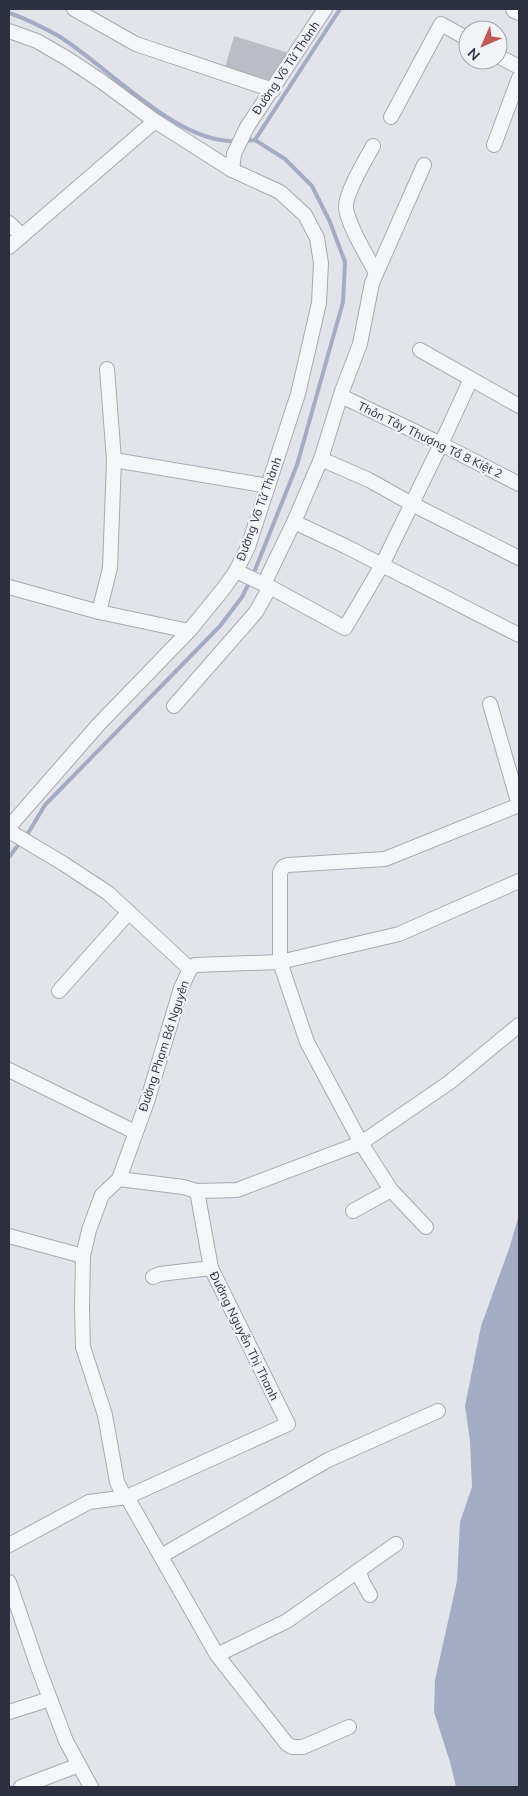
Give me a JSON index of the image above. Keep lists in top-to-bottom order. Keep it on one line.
{"streets":{"street":["Đường Võ Tử Thành","Thôn Tây Thượng Tổ 8 Kiệt 2","Đường Phạm Bá Nguyên","Đường Nguyễn Thị Thanh"]},"crossings":[["Đường Võ Tử Thành","Đường Phạm Bá Nguyên"]],"north":"bottom left"}
